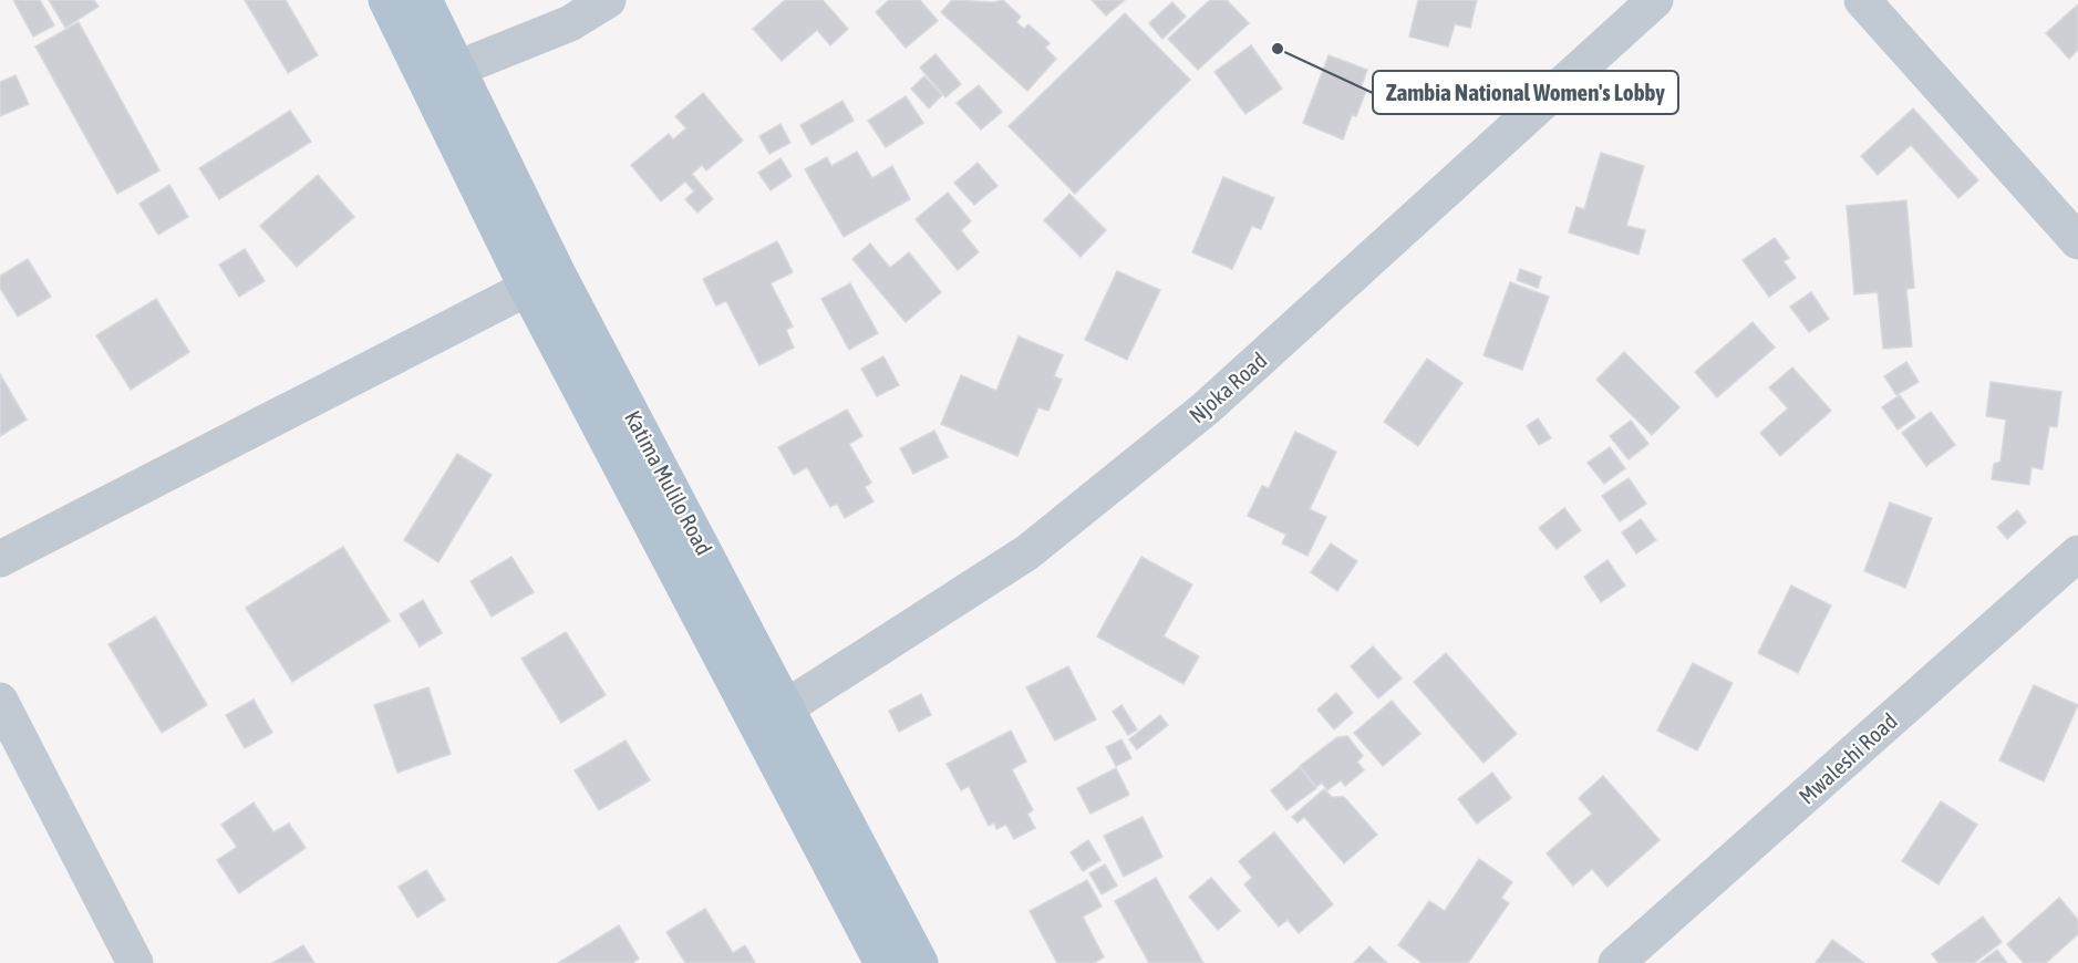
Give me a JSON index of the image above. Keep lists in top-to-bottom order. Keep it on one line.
{"streets":{"main road":["Katima Mulilo Road"],"street":["Njoka Road","Mwaleshi Road"]},"crossings":[["Njoka Road","Katima Mulilo Road"]],"places":["Zambia National Women's Lobby"]}
